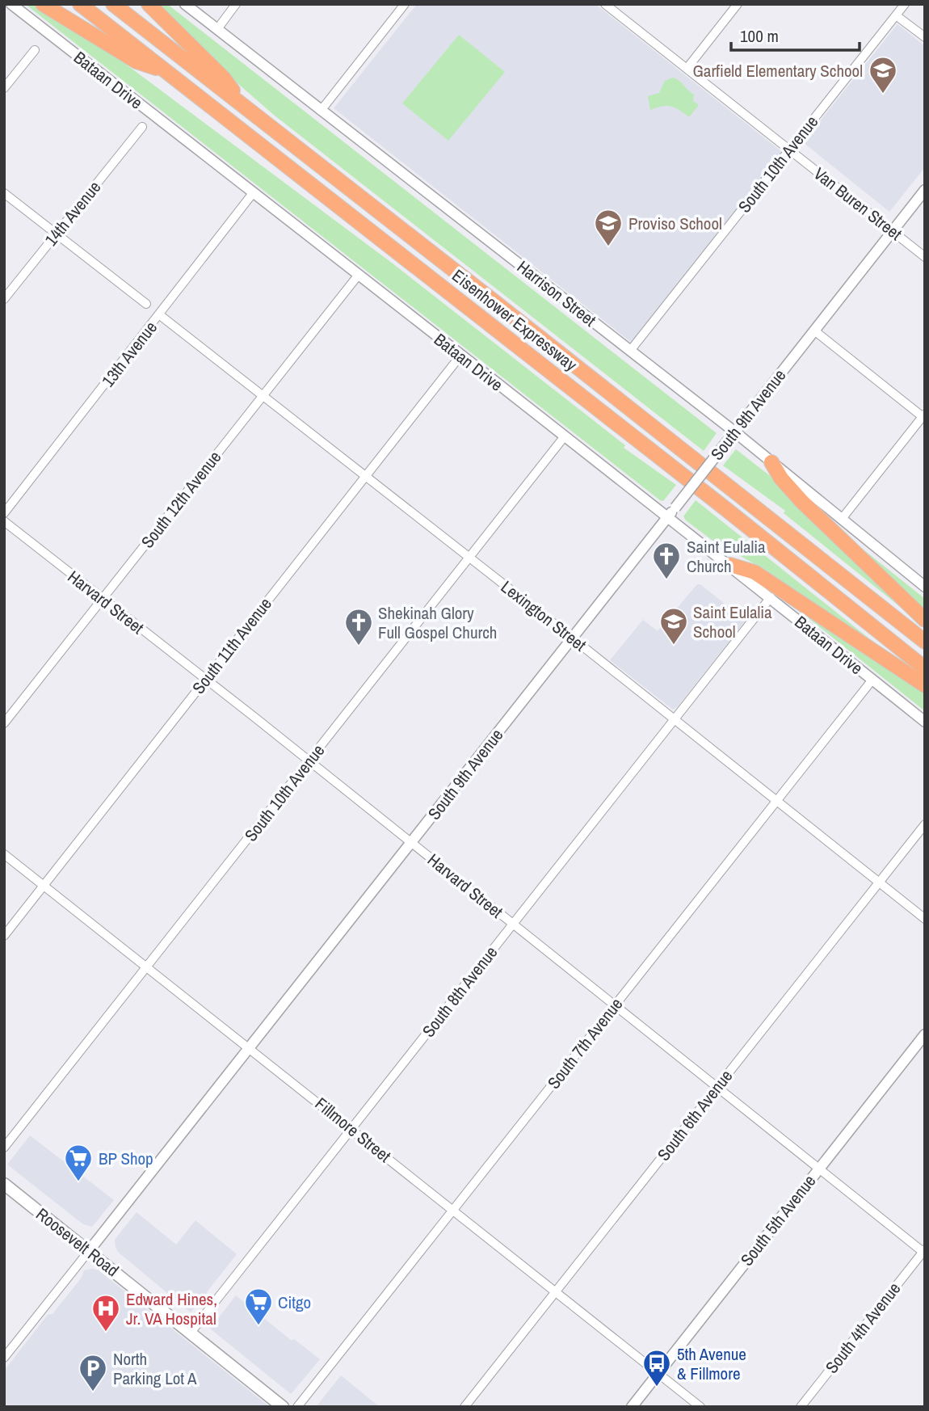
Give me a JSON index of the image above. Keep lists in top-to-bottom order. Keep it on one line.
{"streets":{"highway":["Eisenhower Expressway"],"main road":["Roosevelt Road"],"street":["Bataan Drive","South 10th Avenue","Van Buren Street","14th Avenue","Harrison Street","13th Avenue","South 9th Avenue","South 12th Avenue","Harvard Street","Lexington Street","South 11th Avenue","South 8th Avenue","South 7th Avenue","South 6th Avenue","Fillmore Street","South 5th Avenue","South 4th Avenue"]},"crossings":[["Bataan Drive","South 10th Avenue"],["Bataan Drive","13th Avenue"],["Bataan Drive","South 9th Avenue"],["Bataan Drive","South 12th Avenue"],["Bataan Drive","South 11th Avenue"],["Bataan Drive","South 8th Avenue"],["Bataan Drive","South 7th Avenue"],["South 10th Avenue","Van Buren Street"],["South 10th Avenue","Harrison Street"],["South 10th Avenue","Harvard Street"],["South 10th Avenue","Lexington Street"],["South 10th Avenue","Fillmore Street"],["Van Buren Street","South 9th Avenue"],["Harrison Street","South 9th Avenue"],["13th Avenue","Lexington Street"],["South 9th Avenue","Harvard Street"],["South 9th Avenue","Lexington Street"],["South 9th Avenue","Fillmore Street"],["South 9th Avenue","Roosevelt Road"],["South 12th Avenue","Harvard Street"],["South 12th Avenue","Lexington Street"],["Harvard Street","South 11th Avenue"],["Harvard Street","South 8th Avenue"],["Harvard Street","South 7th Avenue"],["Harvard Street","South 6th Avenue"],["Harvard Street","South 5th Avenue"],["Harvard Street","South 4th Avenue"],["Lexington Street","South 11th Avenue"],["Lexington Street","South 8th Avenue"],["Lexington Street","South 7th Avenue"],["Lexington Street","South 6th Avenue"],["South 11th Avenue","Fillmore Street"],["South 8th Avenue","Fillmore Street"],["South 8th Avenue","Roosevelt Road"],["South 7th Avenue","Fillmore Street"],["South 6th Avenue","Fillmore Street"],["Fillmore Street","South 5th Avenue"]],"places":{"school or university":["Garfield Elementary School","Proviso School","Saint Eulalia School"],"church":["Saint Eulalia Church","Shekinah Glory Full Gospel Church"],"supermarket":["BP Shop","Citgo"],"hospital":["Edward Hines, Jr. VA Hospital"],"bus stop":["5th Avenue & Fillmore"],"parking":["North Parking Lot A"]},"scale_bar":"100 m"}
